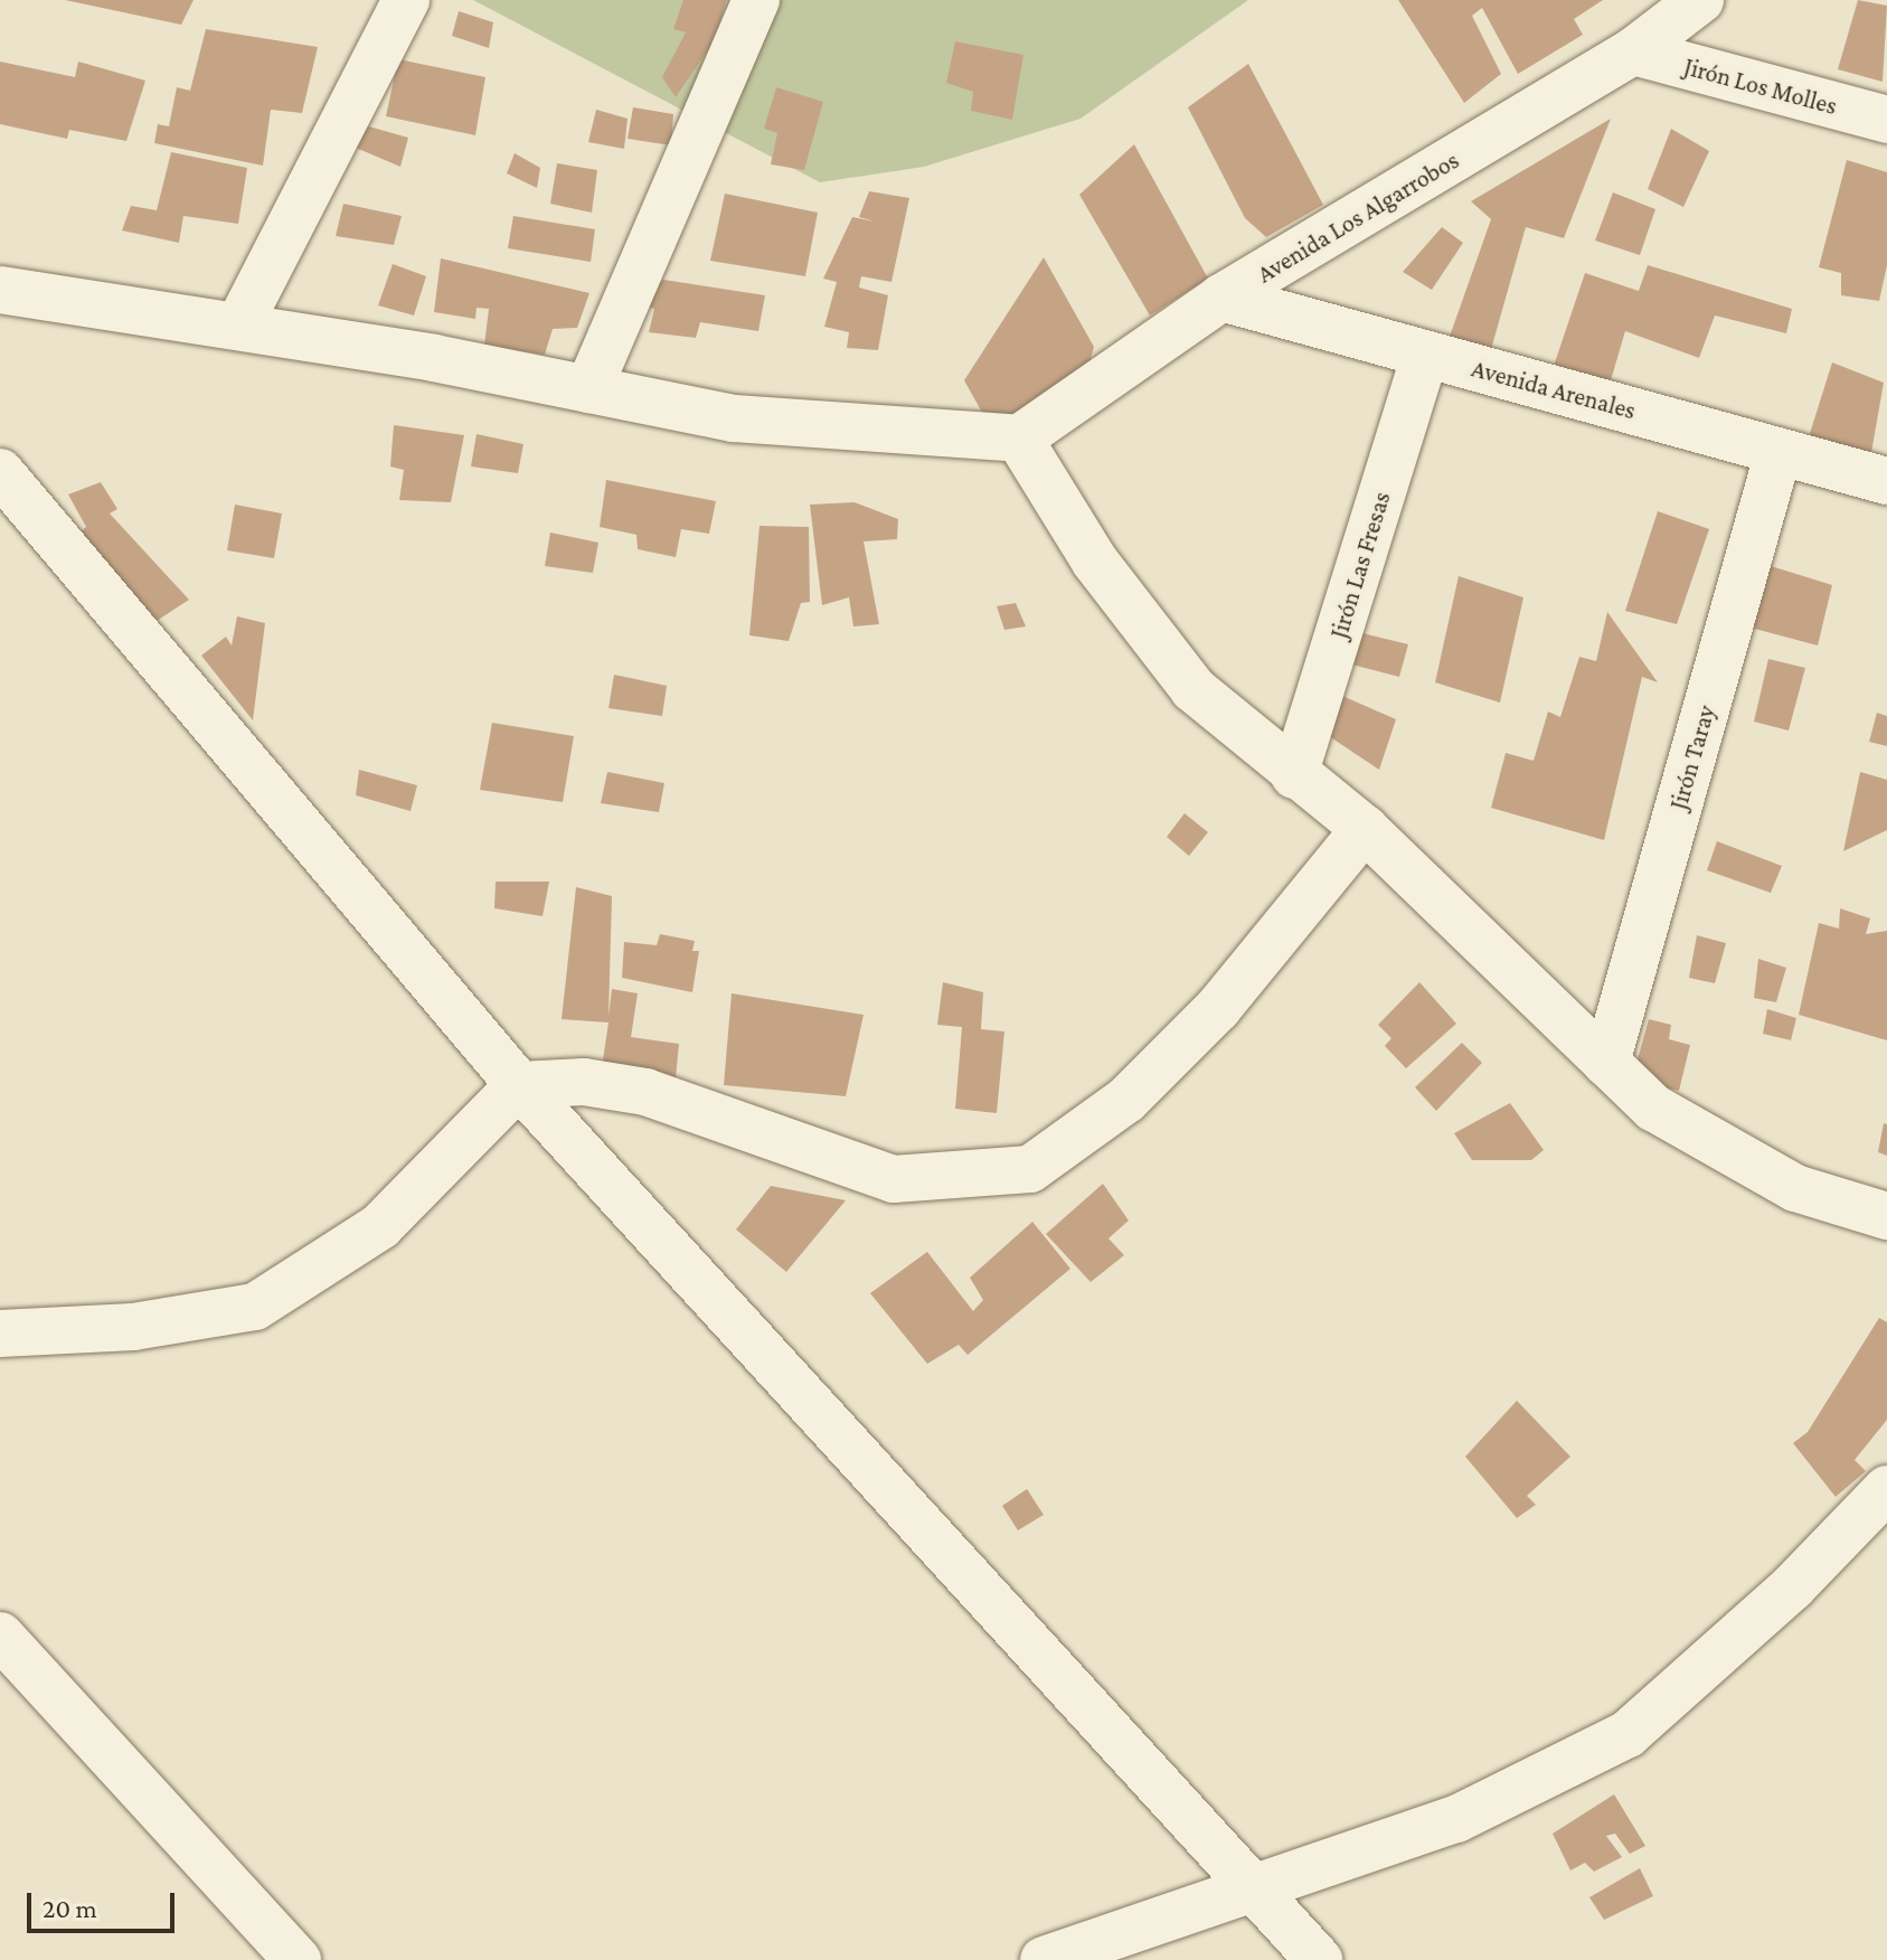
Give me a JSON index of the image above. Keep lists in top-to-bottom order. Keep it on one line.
{"streets":{"street":["Jirón Los Molles","Avenida Los Algarrobos","Avenida Arenales","Jirón Las Fresas","Jirón Taray"]},"crossings":[["Jirón Los Molles","Avenida Los Algarrobos"],["Avenida Los Algarrobos","Avenida Arenales"],["Avenida Arenales","Jirón Las Fresas"],["Avenida Arenales","Jirón Taray"]],"scale_bar":"20 m"}
